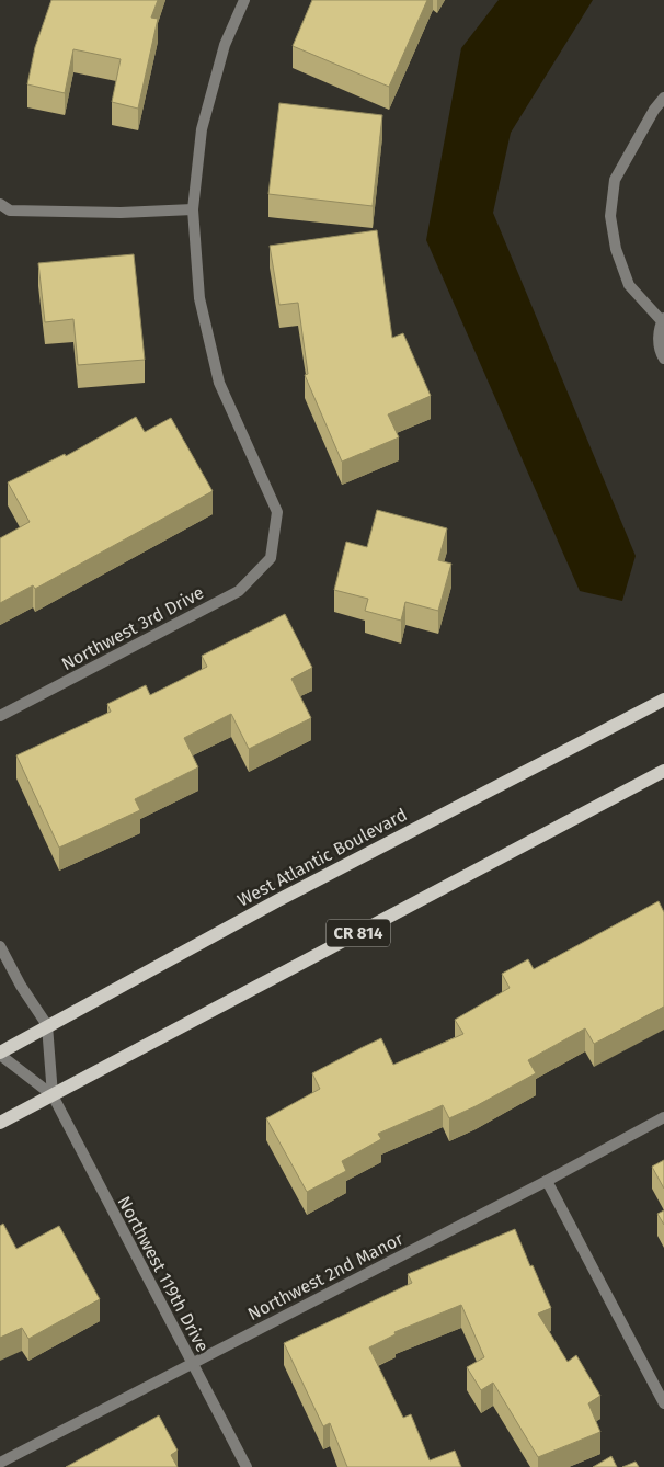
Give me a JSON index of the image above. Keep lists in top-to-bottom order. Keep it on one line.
{"streets":{"main road":["West Atlantic Boulevard","CR 814"],"street":["Northwest 3rd Drive","Northwest 119th Drive","Northwest 2nd Manor"]},"crossings":[["West Atlantic Boulevard","Northwest 119th Drive"],["CR 814","Northwest 119th Drive"],["Northwest 119th Drive","Northwest 2nd Manor"]]}
